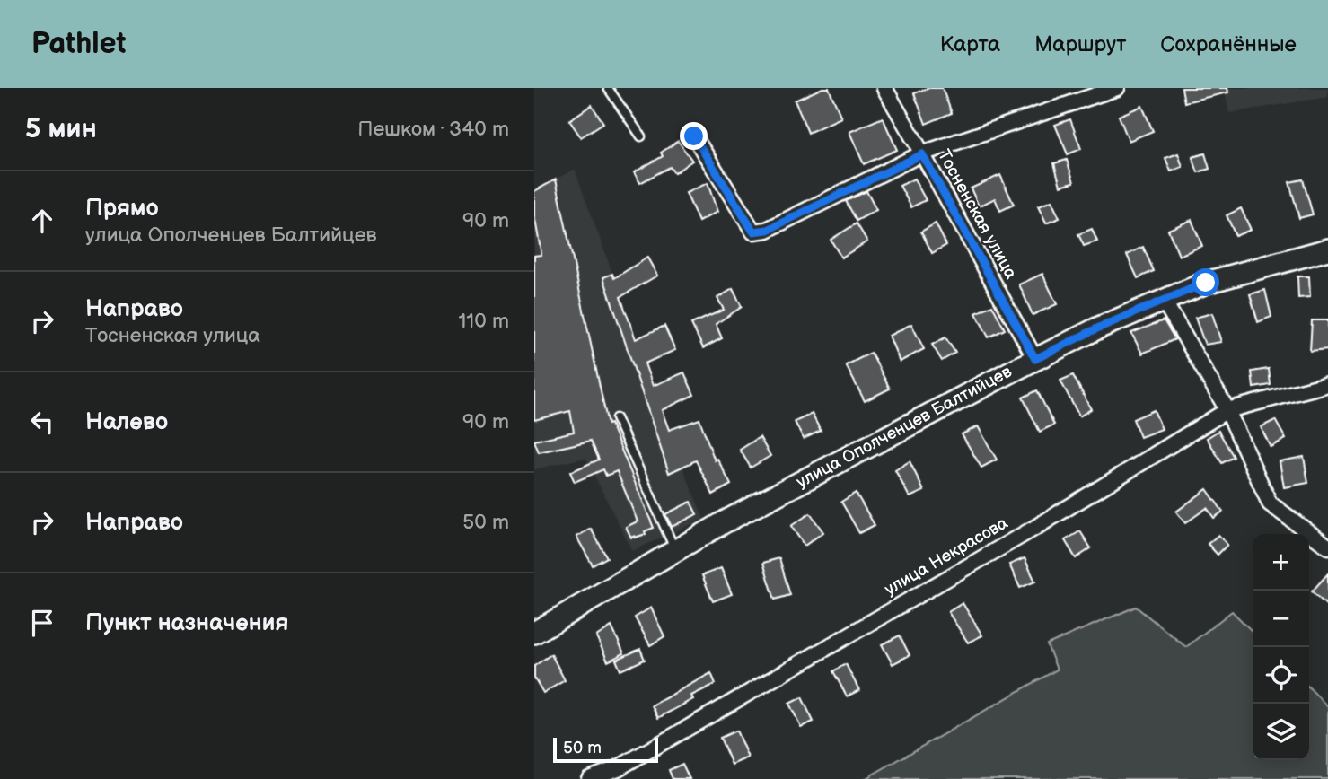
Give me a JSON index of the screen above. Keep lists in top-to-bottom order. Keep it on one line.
{"streets":{"main road":["улица Ополченцев Балтийцев"],"street":["Тосненская улица","улица Некрасова"]},"crossings":[["Тосненская улица","улица Ополченцев Балтийцев"]],"scale_bar":"50 m","page":{"header":"Pathlet","nav":["Карта","Маршрут","Сохранённые"],"heading":["5 мин","Пешком · 340 m"],"list":[["Прямо","улица Ополченцев Балтийцев","90 m"],["Направо","Тосненская улица","110 m"],["Налево","90 m"],["Направо","50 m"],"Пункт назначения"],"map_buttons":["+","−"],"scale":"50 m"}}
